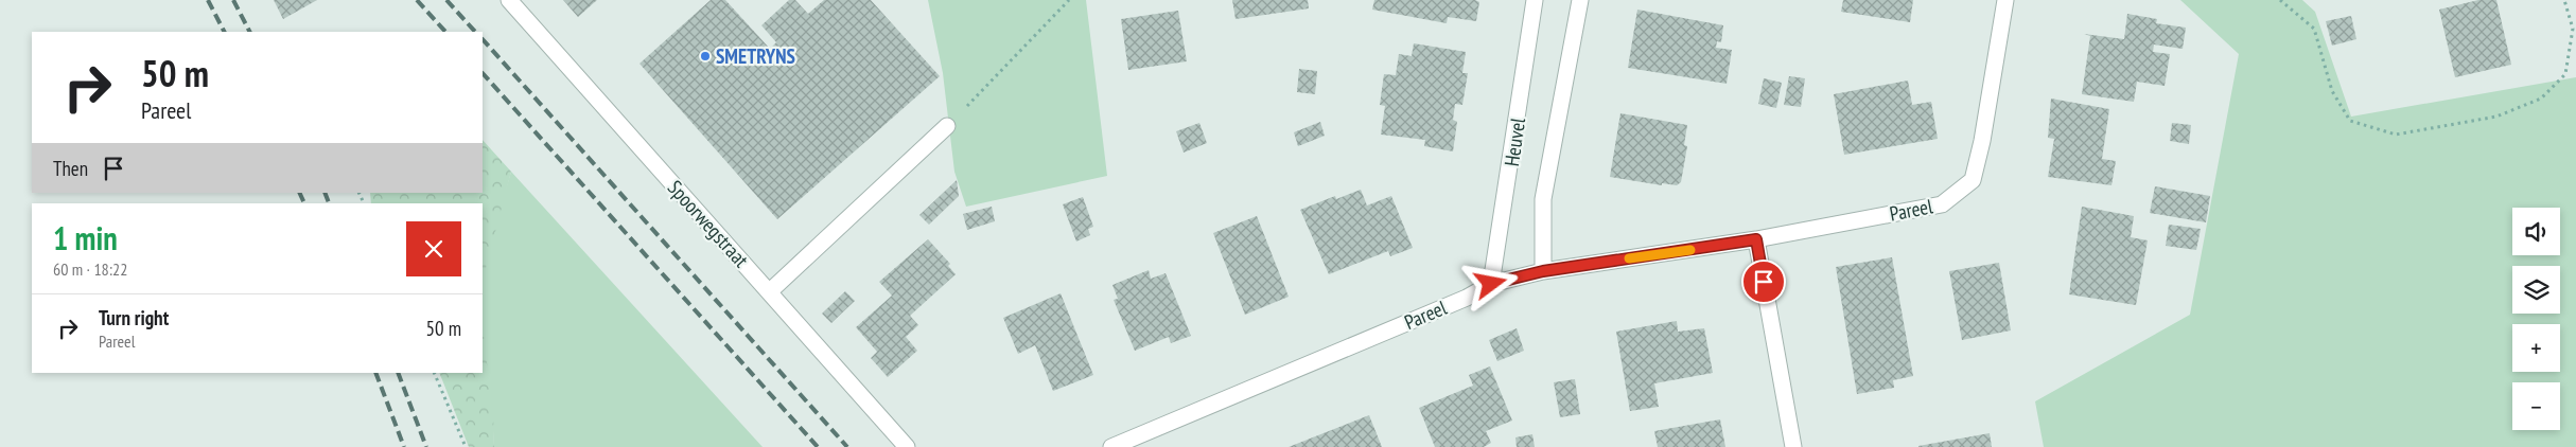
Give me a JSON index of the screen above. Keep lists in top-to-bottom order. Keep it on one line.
{"streets":{"street":["Heuvel","Pareel","Spoorwegstraat"]},"crossings":[["Heuvel","Pareel"]],"places":["SMETRYNS"],"page":{"turn":["50 m","Pareel"],"then":"Then","heading":["1 min","60 m · 18:22"],"map_buttons":["+","−"],"list":[{"name":"Turn right","note":"Pareel","value":"50 m"}]}}
